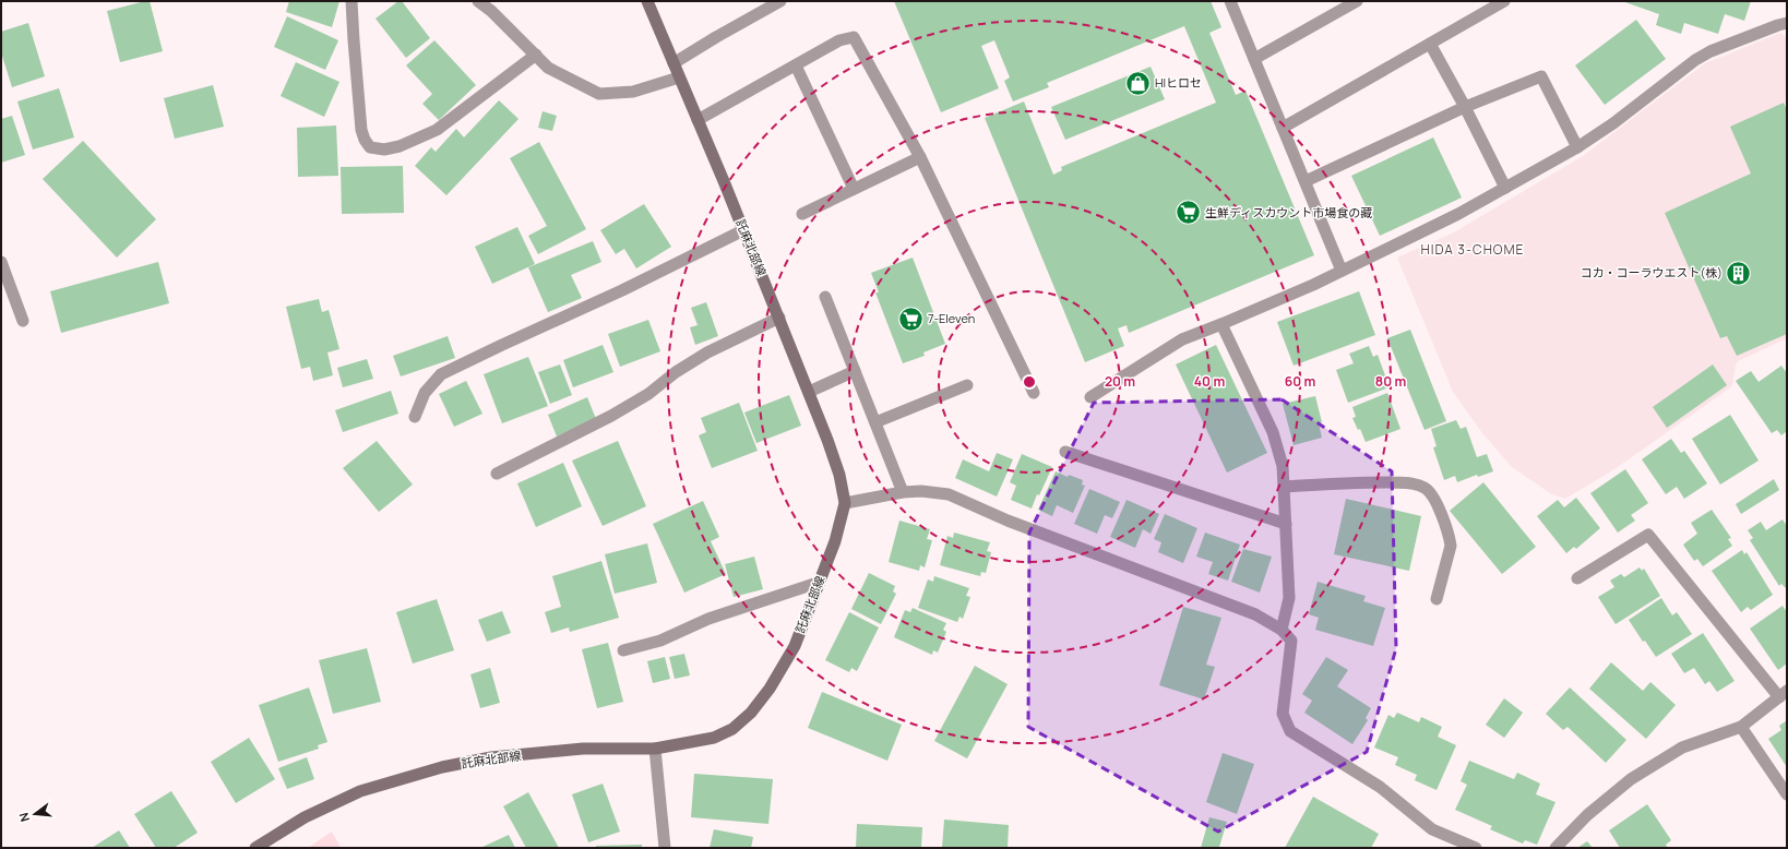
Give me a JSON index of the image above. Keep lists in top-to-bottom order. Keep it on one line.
{"streets":{"main road":["託麻北部線"]},"districts":["HIDA 3-CHOME"],"places":{"shop":["HIヒロセ"],"supermarket":["生鮮ディスカウント市場食の藏","7-Eleven"],"building":["コカ・コーラウエスト(株)"]},"north":"left","rings":["20 m","40 m","60 m","80 m"]}
